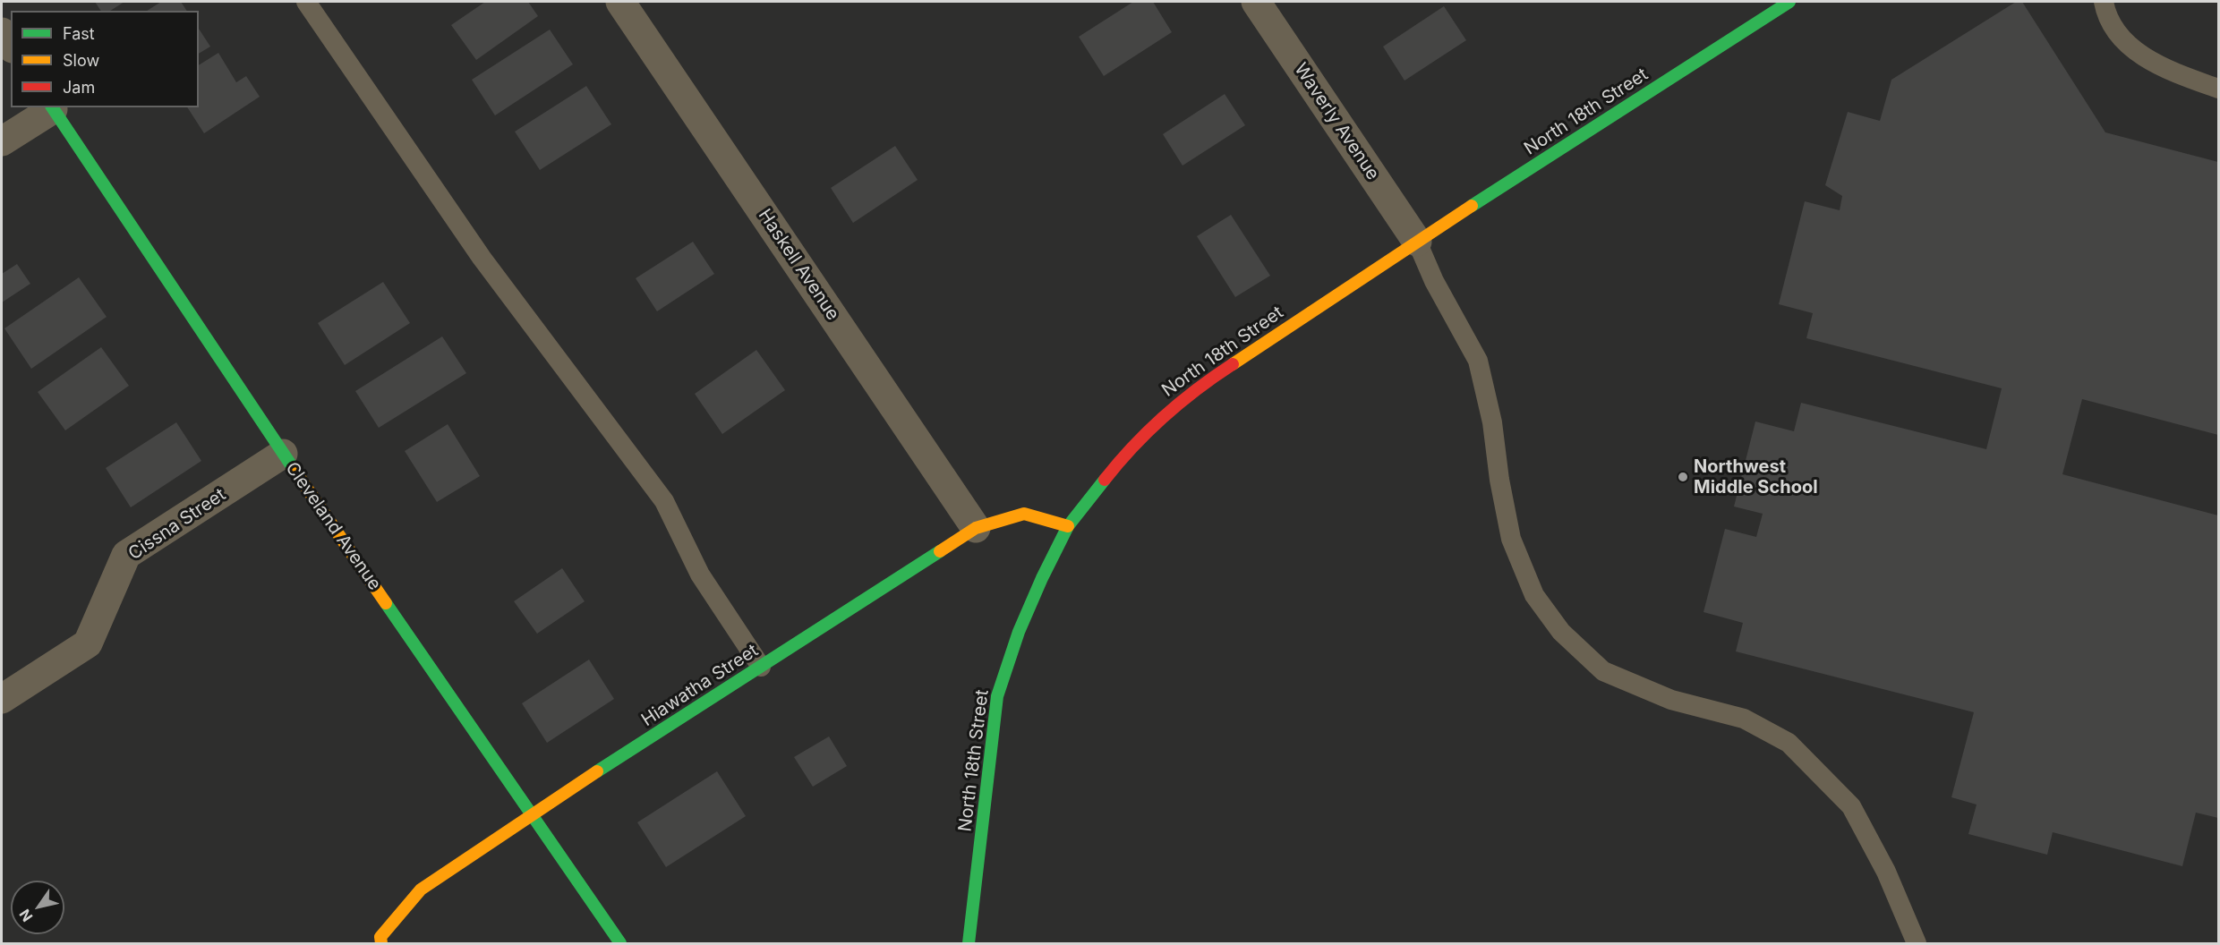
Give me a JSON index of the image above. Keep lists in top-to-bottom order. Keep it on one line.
{"streets":{"street":["North 18th Street","Waverly Avenue","Haskell Avenue","Cissna Street","Cleveland Avenue","Hiawatha Street"]},"crossings":[["North 18th Street","Waverly Avenue"],["North 18th Street","Hiawatha Street"],["Haskell Avenue","Hiawatha Street"],["Cissna Street","Cleveland Avenue"],["Cleveland Avenue","Hiawatha Street"]],"places":["Northwest Middle School"],"legend":["Fast","Slow","Jam"],"north":"bottom left"}
